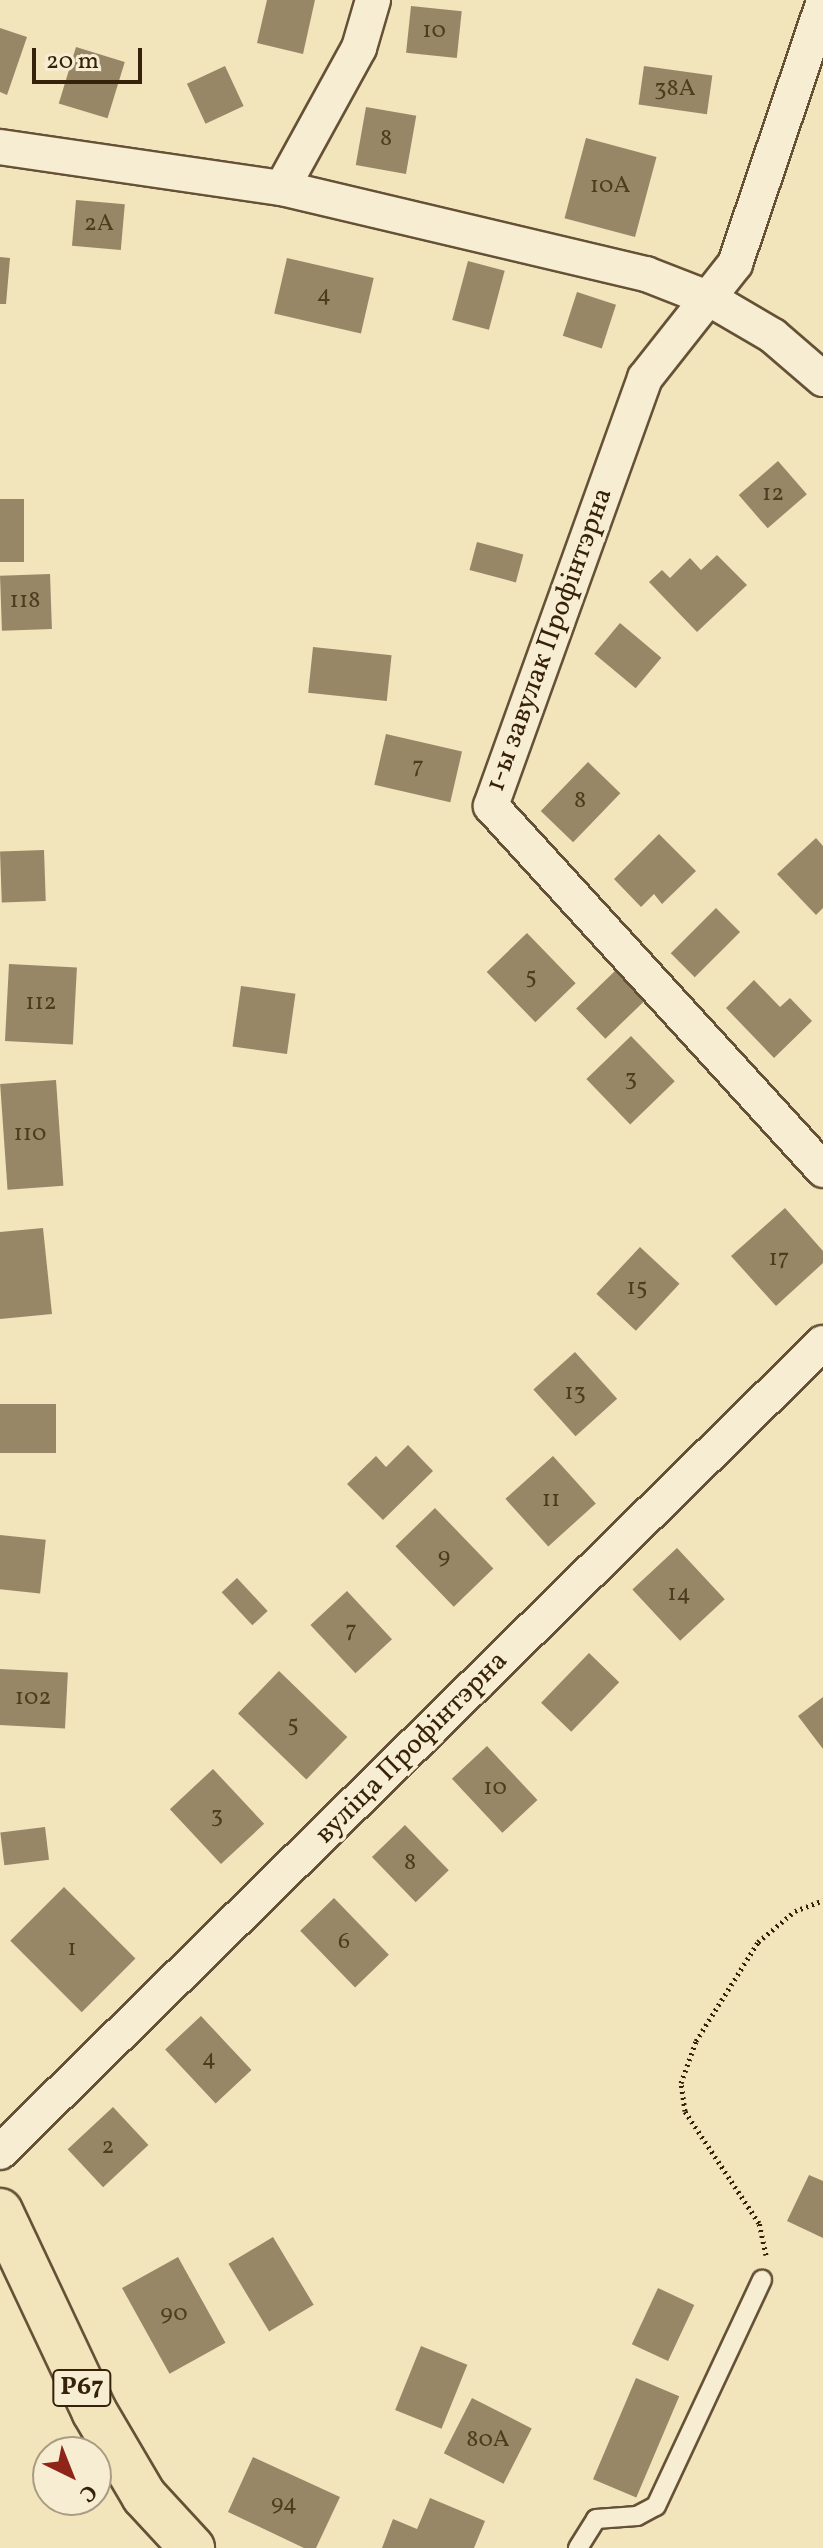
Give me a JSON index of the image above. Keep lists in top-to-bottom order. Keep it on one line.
{"streets":{"main road":["Р67"],"street":["1-ы завулак Профінтэрна","вуліца Профінтэрна"]},"house_numbers":["10","38А","8","10А","2А","4","12","118","7","8","5","112","3","110","17","15","13","11","9","14","7","102","5","10","3","8","6","1","4","2","90","80А","94"],"scale_bar":"20 m","north":"bottom right"}
